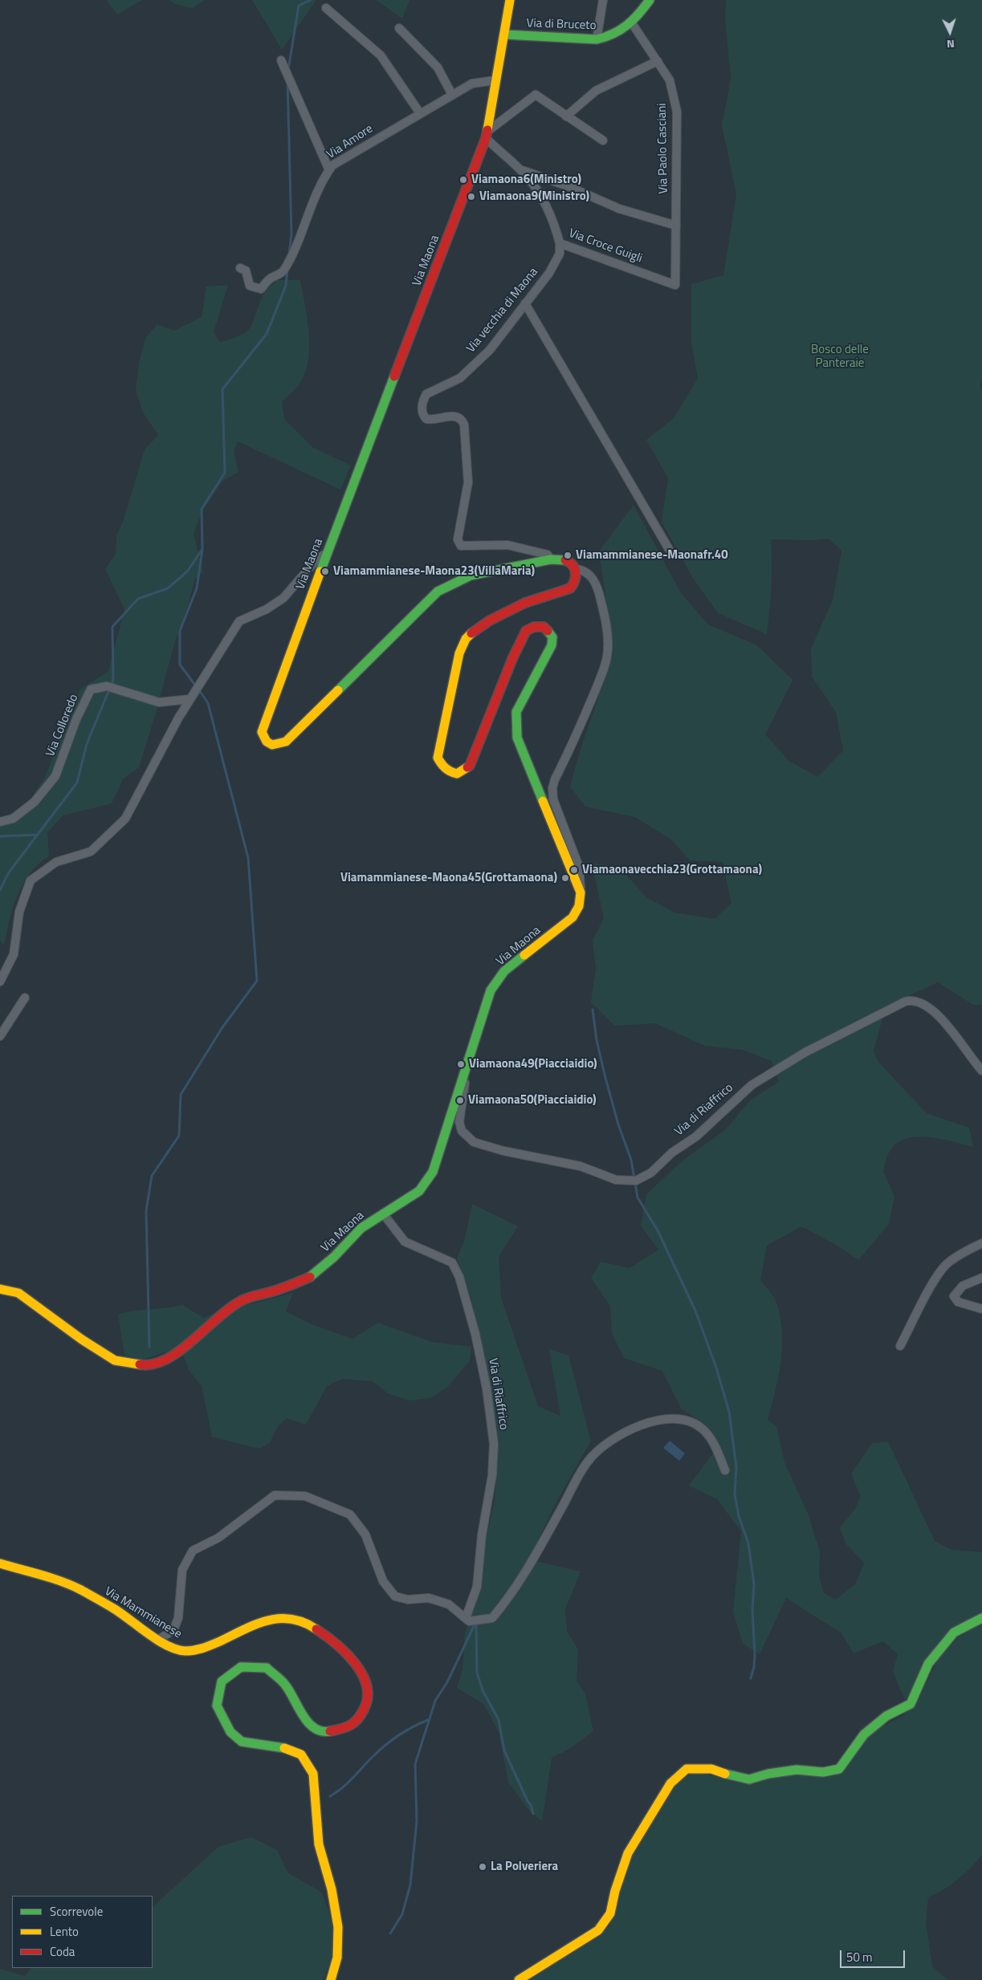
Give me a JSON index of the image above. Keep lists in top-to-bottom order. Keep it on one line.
{"streets":{"main road":["Via di Bruceto","Via Maona","Via Mammianese"],"street":["Via Amore","Via Paolo Casciani","Via Croce Guigli","Via vecchia di Maona","Via Colloredo","Via di Riaffrico"]},"crossings":[["Via di Bruceto","Via Paolo Casciani"],["Via di Bruceto","Via Maona"],["Via Amore","Via Maona"],["Via Paolo Casciani","Via Croce Guigli"],["Via Croce Guigli","Via Maona"],["Via Croce Guigli","Via vecchia di Maona"],["Via Maona","Via vecchia di Maona"],["Via Maona","Via di Riaffrico"]],"parks":["Bosco delle Panteraie"],"places":["Viamaona6(Ministro)","Viamaona9(Ministro)","Viamammianese-Maonafr.40","Viamammianese-Maona23(VillaMaria)","Viamaonavecchia23(Grottamaona)","Viamammianese-Maona45(Grottamaona)","Viamaona49(Piacciaidio)","Viamaona50(Piacciaidio)","La Polveriera"],"legend":["Scorrevole","Lento","Coda"],"scale_bar":"50 m","north":"bottom"}
